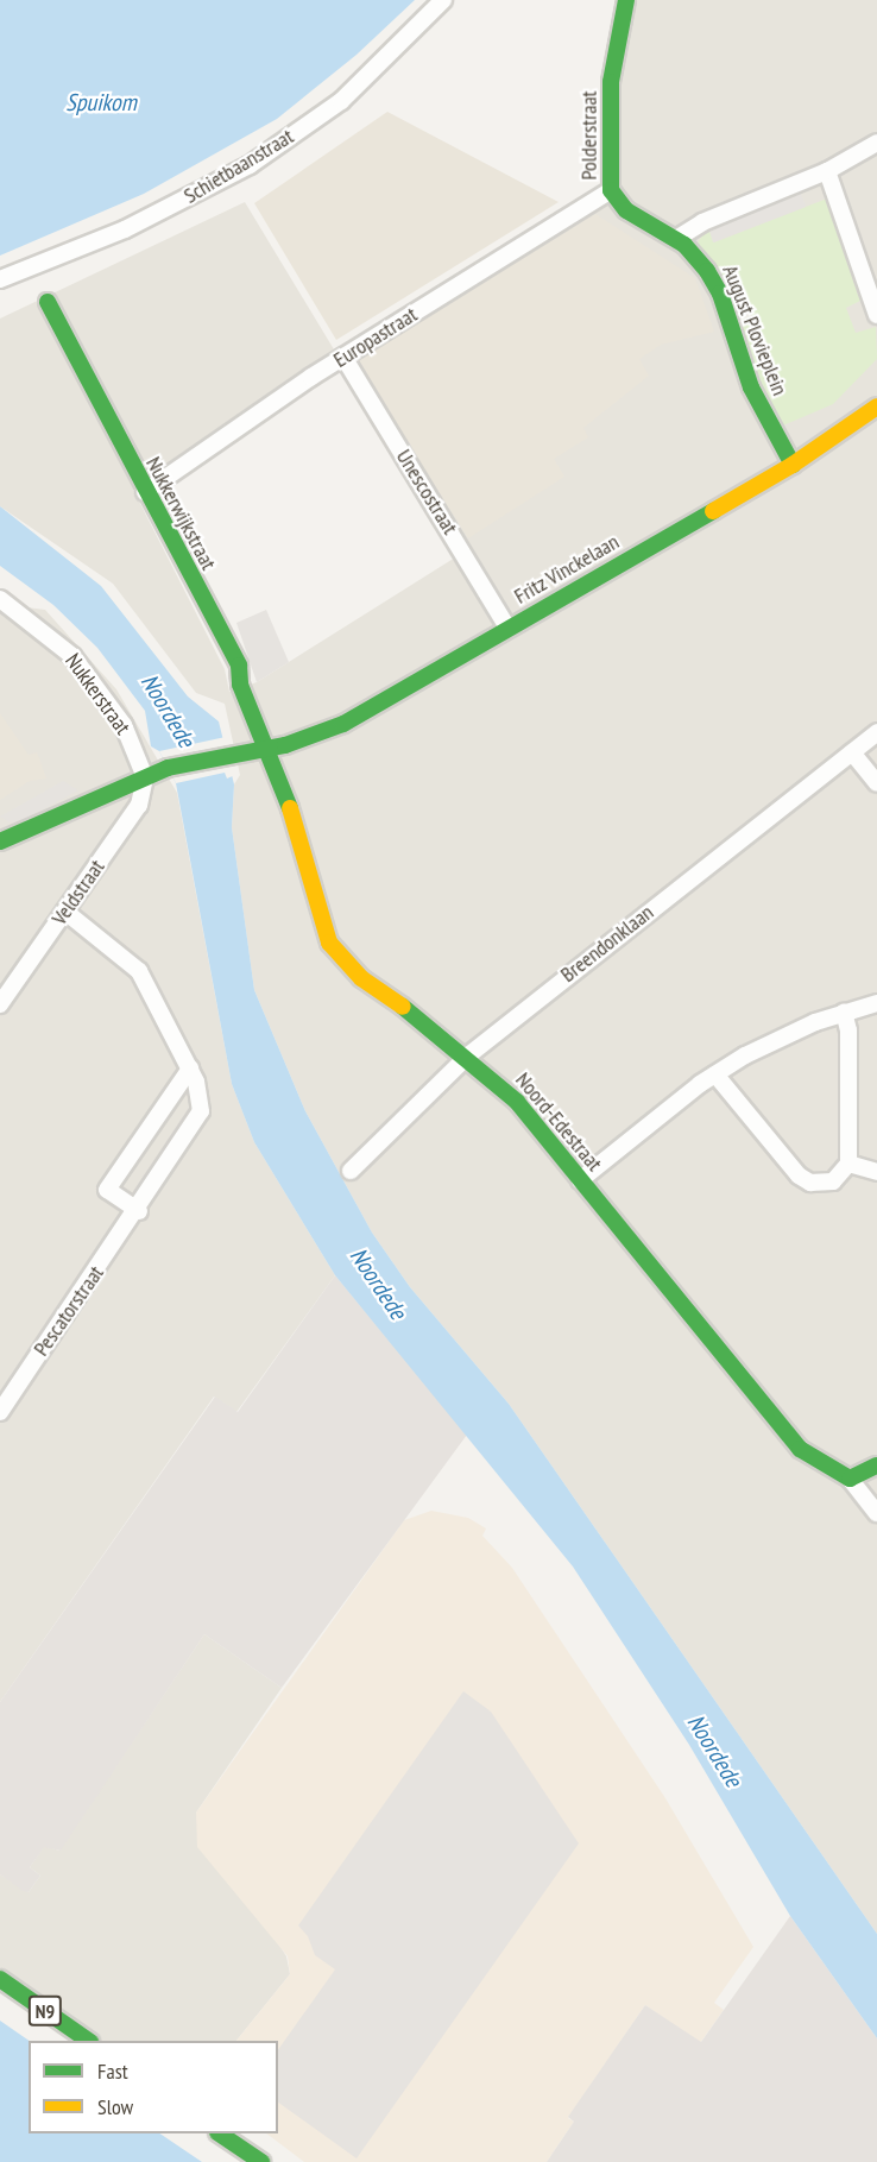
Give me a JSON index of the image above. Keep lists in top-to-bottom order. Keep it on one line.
{"streets":{"street":["Polderstraat","Schietbaanstraat","August Plovieplein","Europastraat","Unescostraat","Nukkerwijkstraat","Fritz Vinckelaan","Nukkerstraat","Veldstraat","Breendonklaan","Noord-Edestraat","Pescatorstraat","N9"]},"crossings":[["Polderstraat","August Plovieplein"],["Polderstraat","Europastraat"],["August Plovieplein","Fritz Vinckelaan"],["Europastraat","Unescostraat"],["Europastraat","Nukkerwijkstraat"],["Unescostraat","Fritz Vinckelaan"],["Nukkerwijkstraat","Fritz Vinckelaan"],["Nukkerwijkstraat","Noord-Edestraat"],["Fritz Vinckelaan","Nukkerstraat"],["Fritz Vinckelaan","Veldstraat"],["Fritz Vinckelaan","Noord-Edestraat"],["Nukkerstraat","Veldstraat"],["Veldstraat","Pescatorstraat"],["Breendonklaan","Noord-Edestraat"]],"water":["Spuikom","Noordede"],"legend":["Fast","Slow"]}
